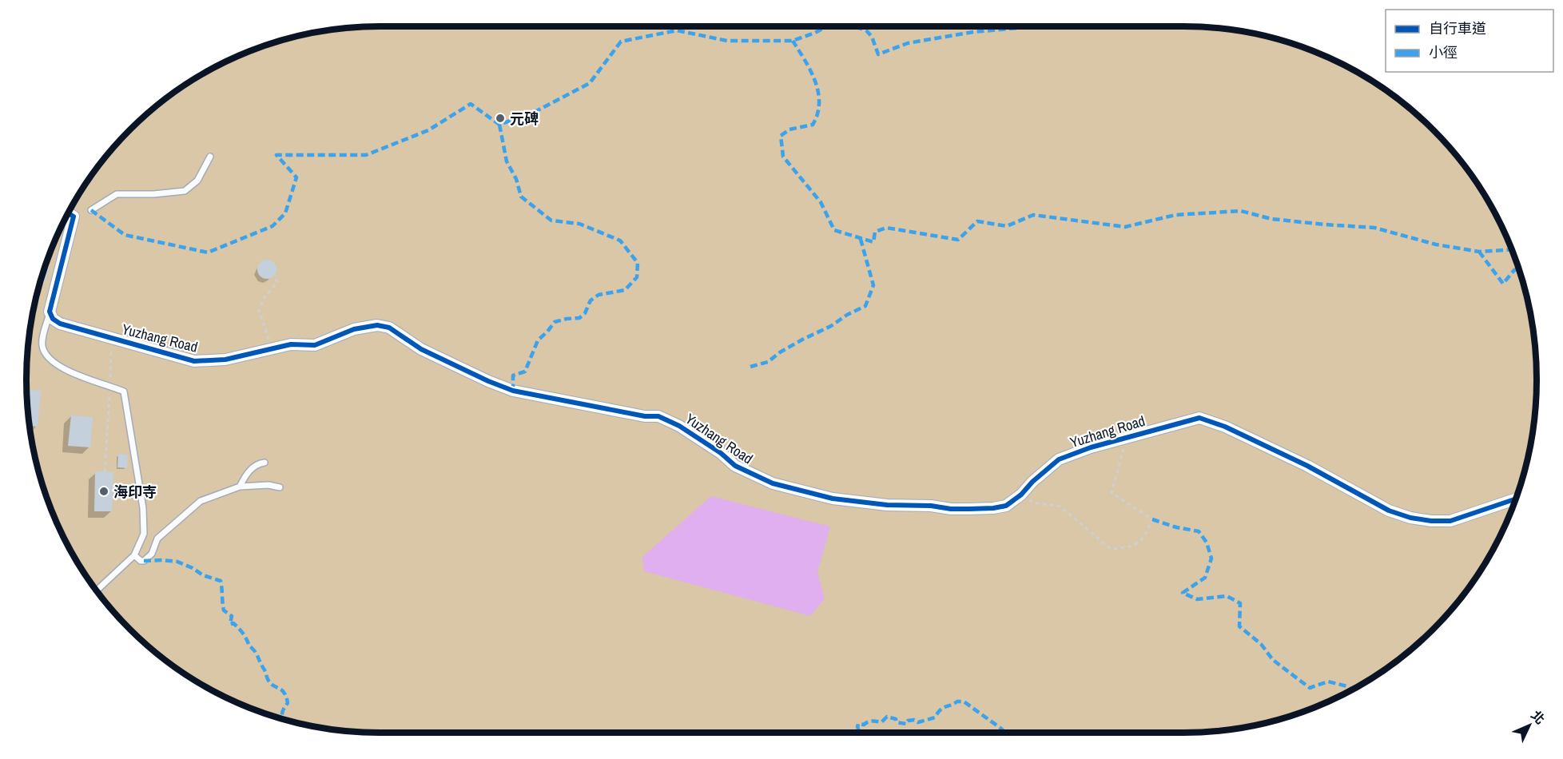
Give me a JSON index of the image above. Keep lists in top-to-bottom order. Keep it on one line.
{"streets":{"street":["Yuzhang Road"]},"places":["元碑","海印寺"],"legend":["自行車道","小徑"],"north":"top right"}
